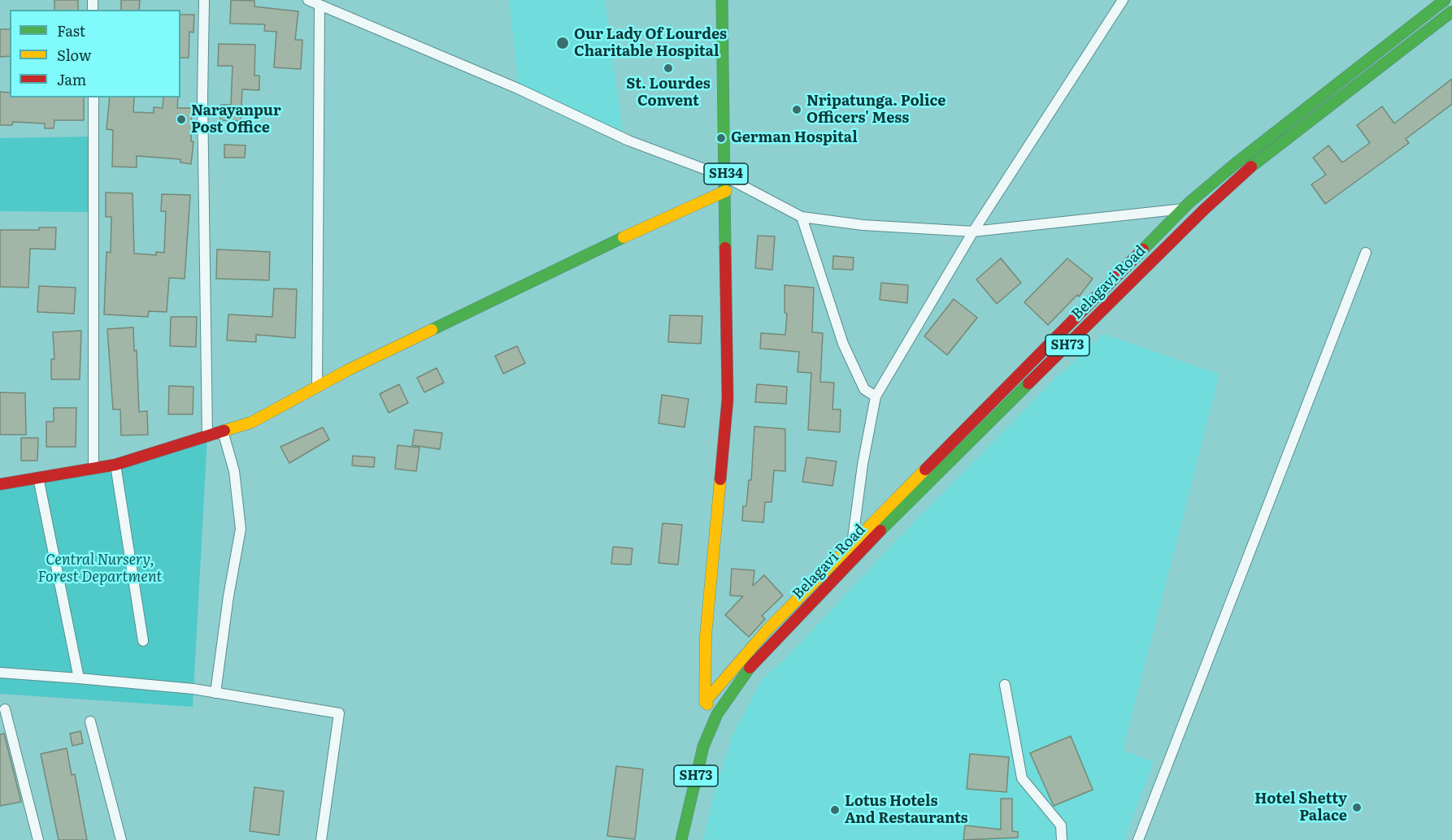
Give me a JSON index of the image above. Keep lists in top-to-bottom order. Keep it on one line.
{"streets":{"main road":["SH34","Belagavi Road","SH73"]},"crossings":[["Belagavi Road","SH73"]],"parks":["Central Nursery, Forest Department"],"places":["Our Lady Of Lourdes Charitable Hospital","St. Lourdes Convent","Nripatunga. Police Officers' Mess","Narayanpur Post Office","German Hospital","Hotel Shetty Palace","Lotus Hotels And Restaurants"],"legend":["Fast","Slow","Jam"]}
